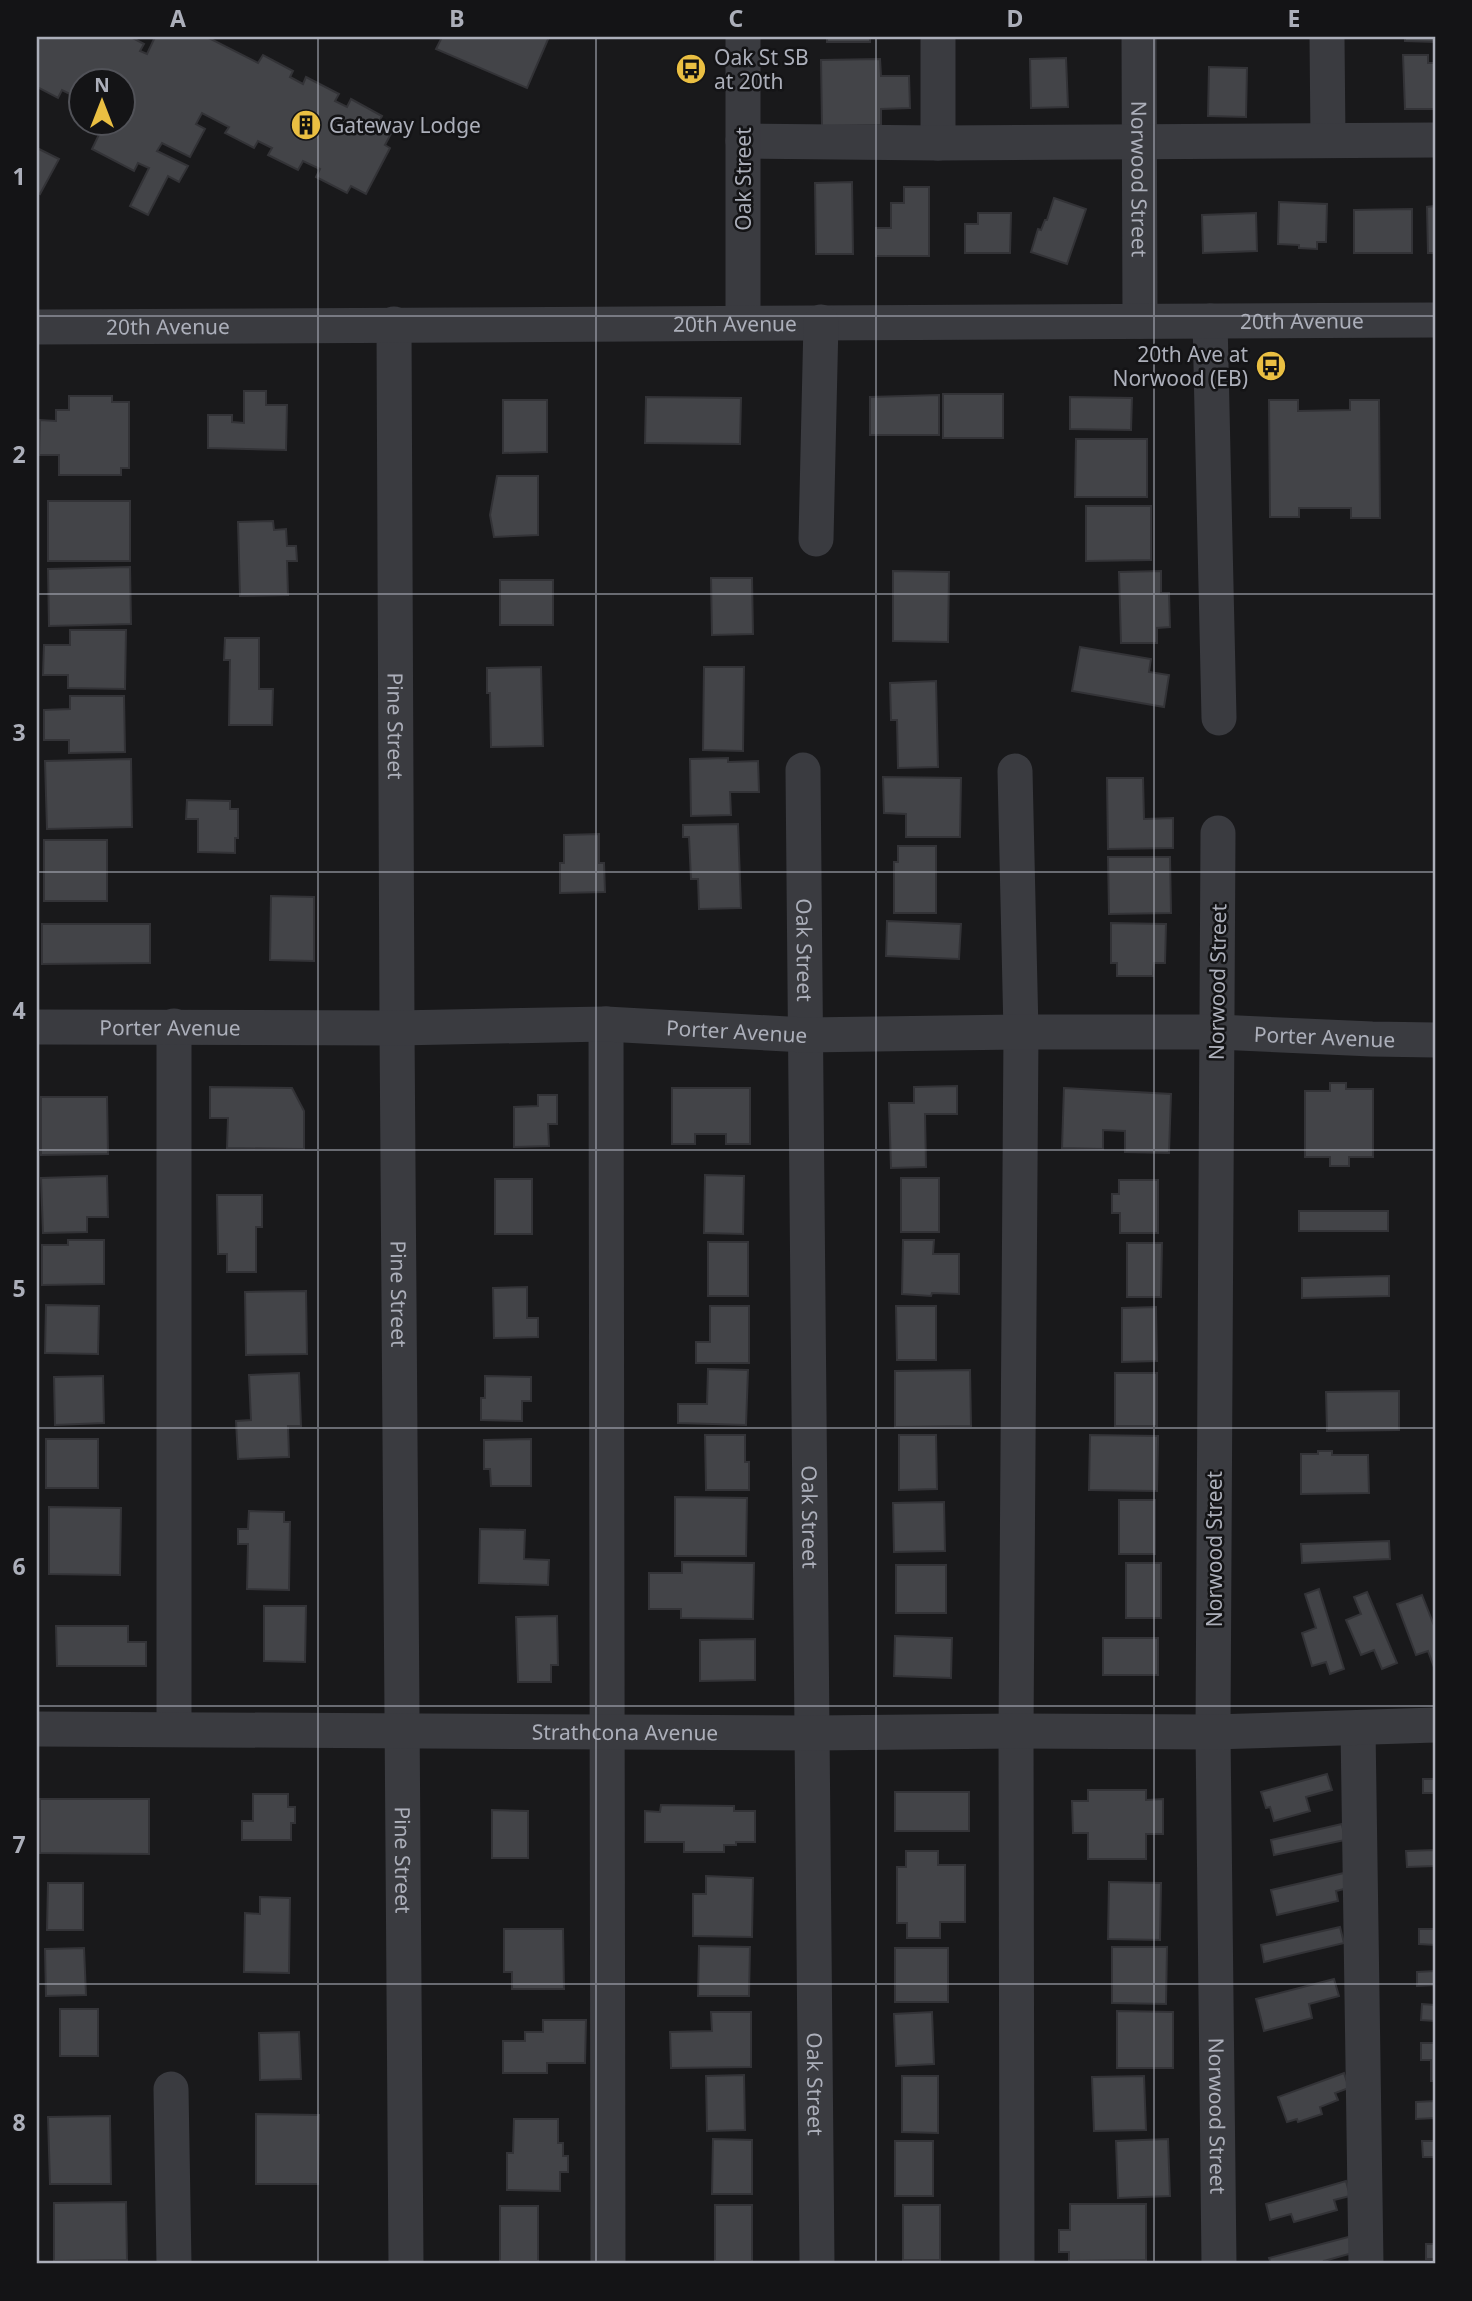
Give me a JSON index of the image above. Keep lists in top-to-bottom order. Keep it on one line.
{"streets":{"street":["Oak Street","Norwood Street","20th Avenue","Pine Street","Porter Avenue","Strathcona Avenue"]},"crossings":[["Oak Street","20th Avenue"],["Oak Street","Porter Avenue"],["Oak Street","Strathcona Avenue"],["Norwood Street","20th Avenue"],["Norwood Street","Porter Avenue"],["Norwood Street","Strathcona Avenue"],["20th Avenue","Pine Street"],["Pine Street","Porter Avenue"],["Pine Street","Strathcona Avenue"]],"places":{"bus stop":["Oak St SB at 20th","20th Ave at Norwood (EB)"],"building":["Gateway Lodge"]},"north":"top","grid":{"columns":["A","B","C","D","E"],"rows":["1","2","3","4","5","6","7","8"]}}
